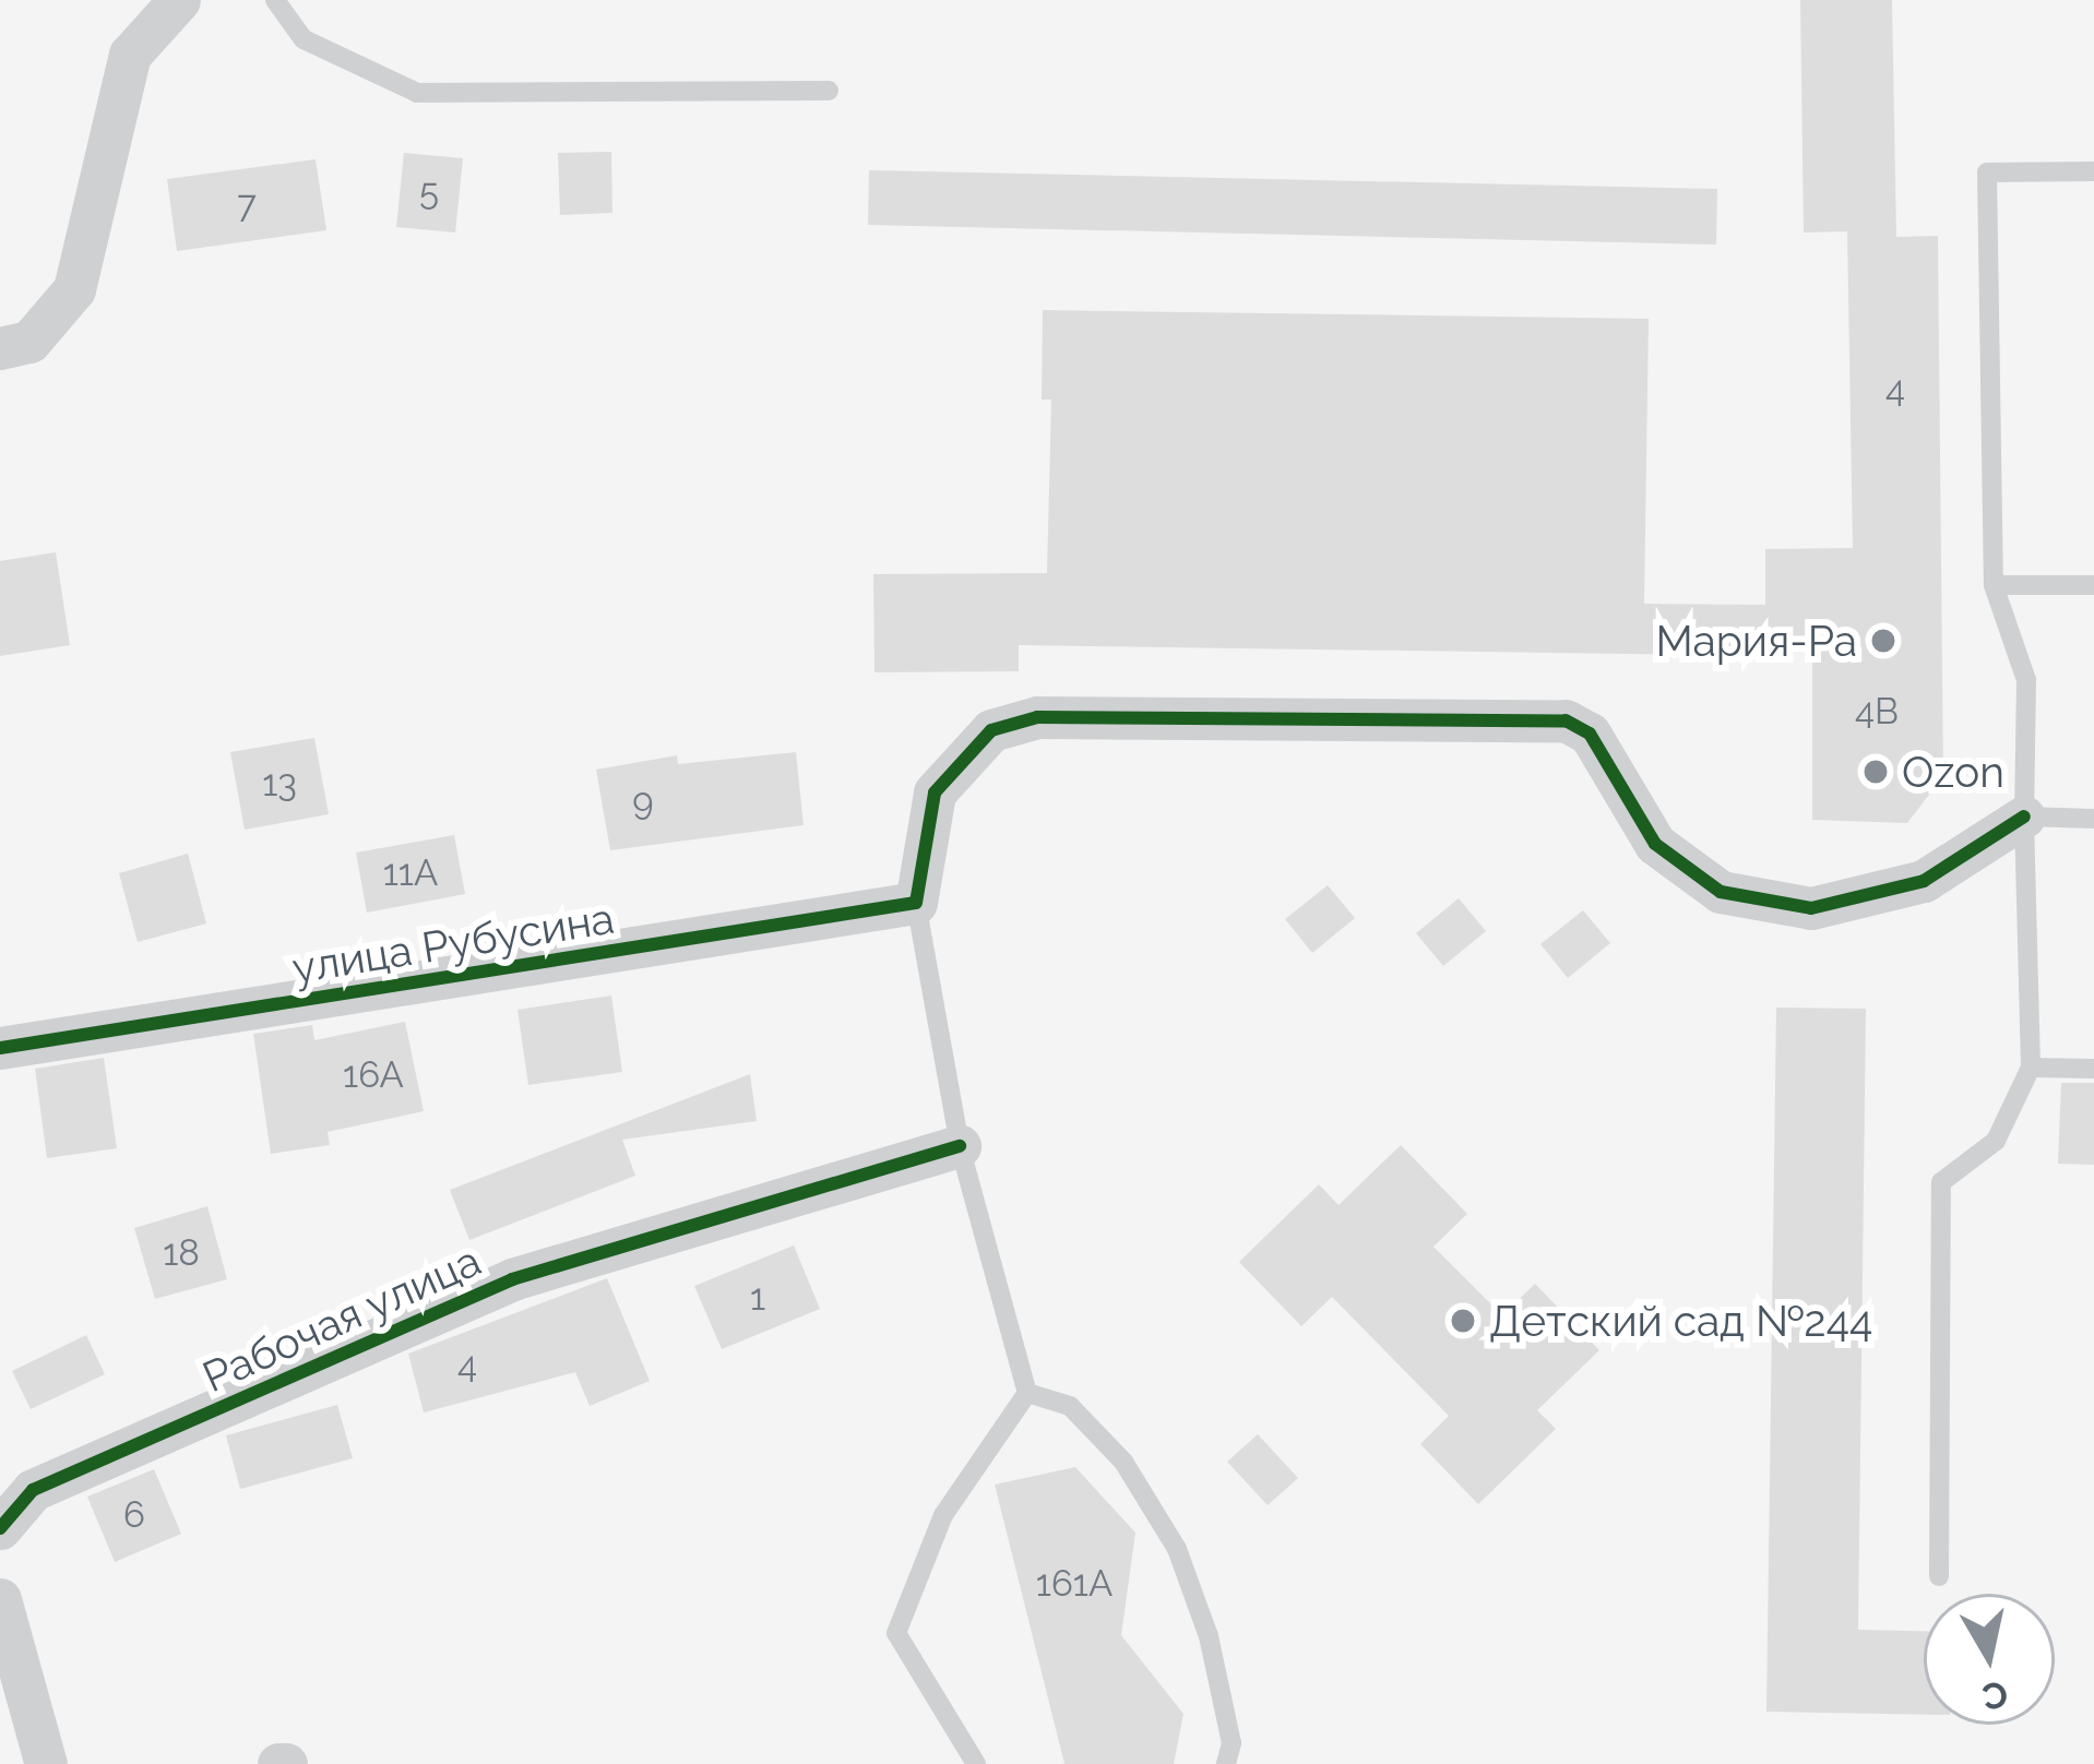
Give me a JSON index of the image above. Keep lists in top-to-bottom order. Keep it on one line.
{"streets":{"street":["улица Рубусина","Рабочая улица"]},"places":["Мария-Ра","Ozon","Детский сад №244"],"house_numbers":["5","7","4","4В","13","9","11А","16А","18","1","4","6","161А"],"north":"bottom"}
